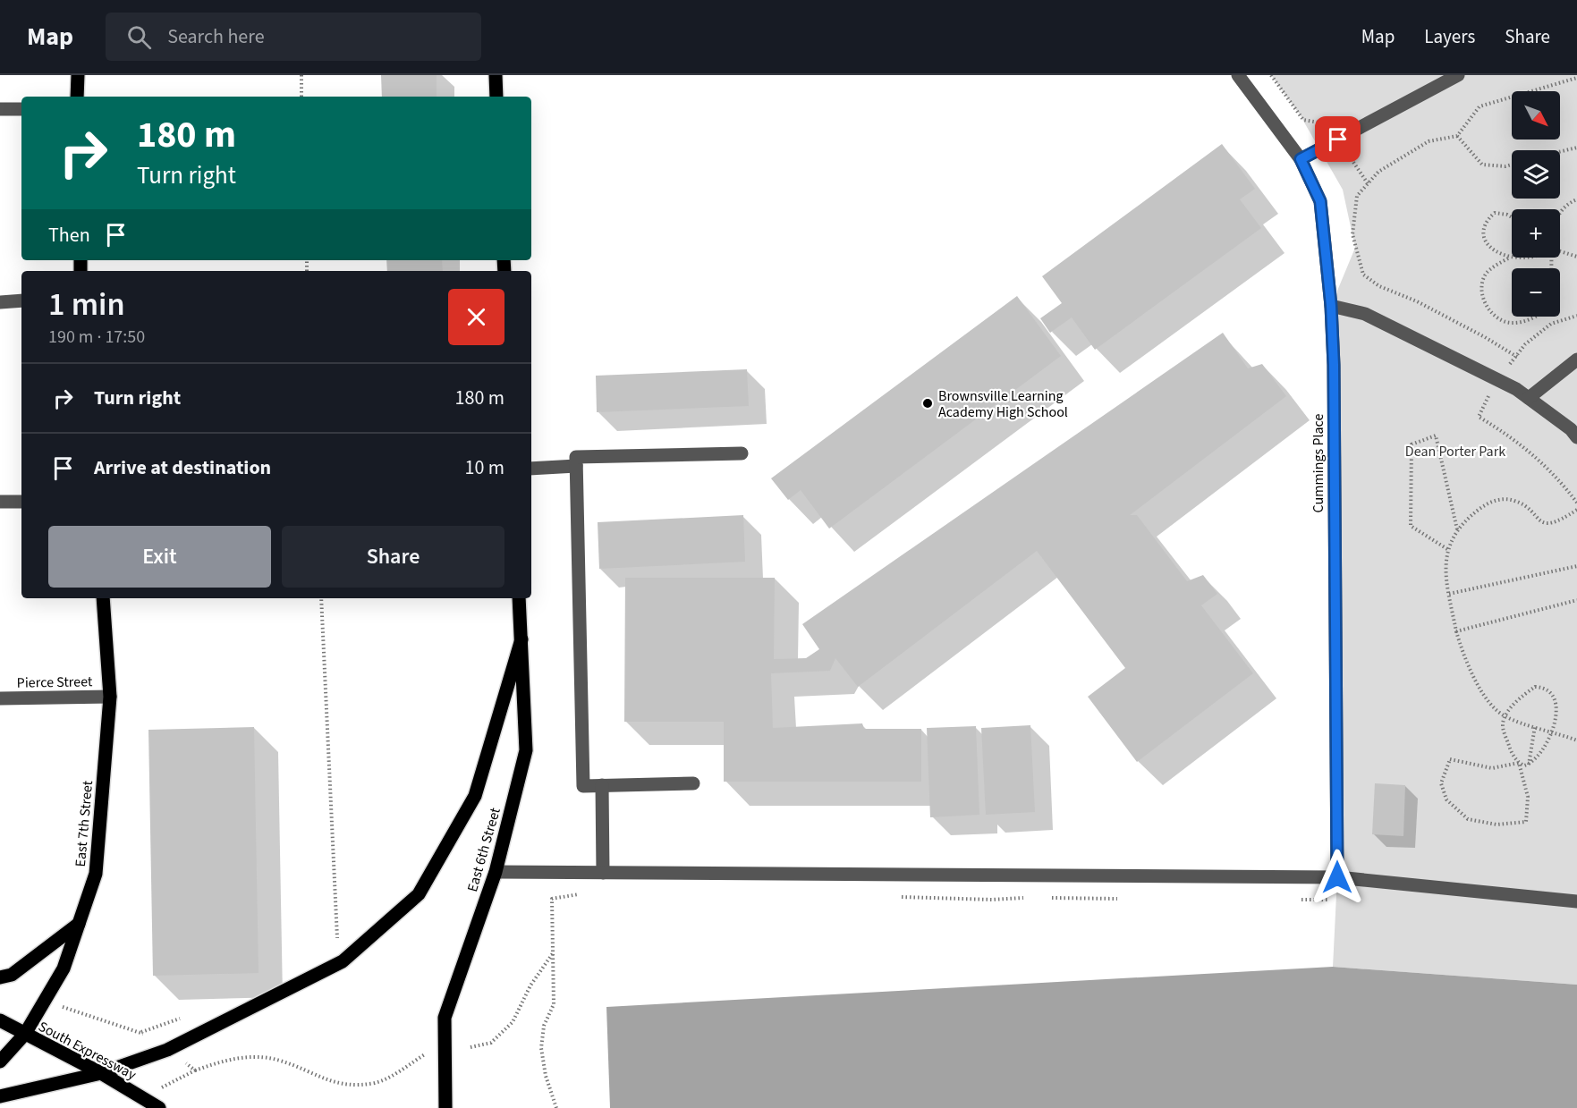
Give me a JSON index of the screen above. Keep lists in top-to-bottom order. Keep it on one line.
{"streets":{"main road":["East 7th Street","East 6th Street","South Expressway"],"street":["Cummings Place","Pierce Street"]},"crossings":[["Pierce Street","East 7th Street"],["East 7th Street","South Expressway"]],"parks":["Dean Porter Park"],"places":["Brownsville Learning Academy High School"],"north":"bottom right","page":{"header":"Map","search":"Search here","nav":["Map","Layers","Share"],"map_buttons":["+","−"],"turn":["180 m","Turn right"],"then":"Then","heading":["1 min","190 m · 17:50"],"list":[{"name":"Turn right","value":"180 m"},{"name":"Arrive at destination","value":"10 m"}],"buttons":["Exit","Share"]}}
